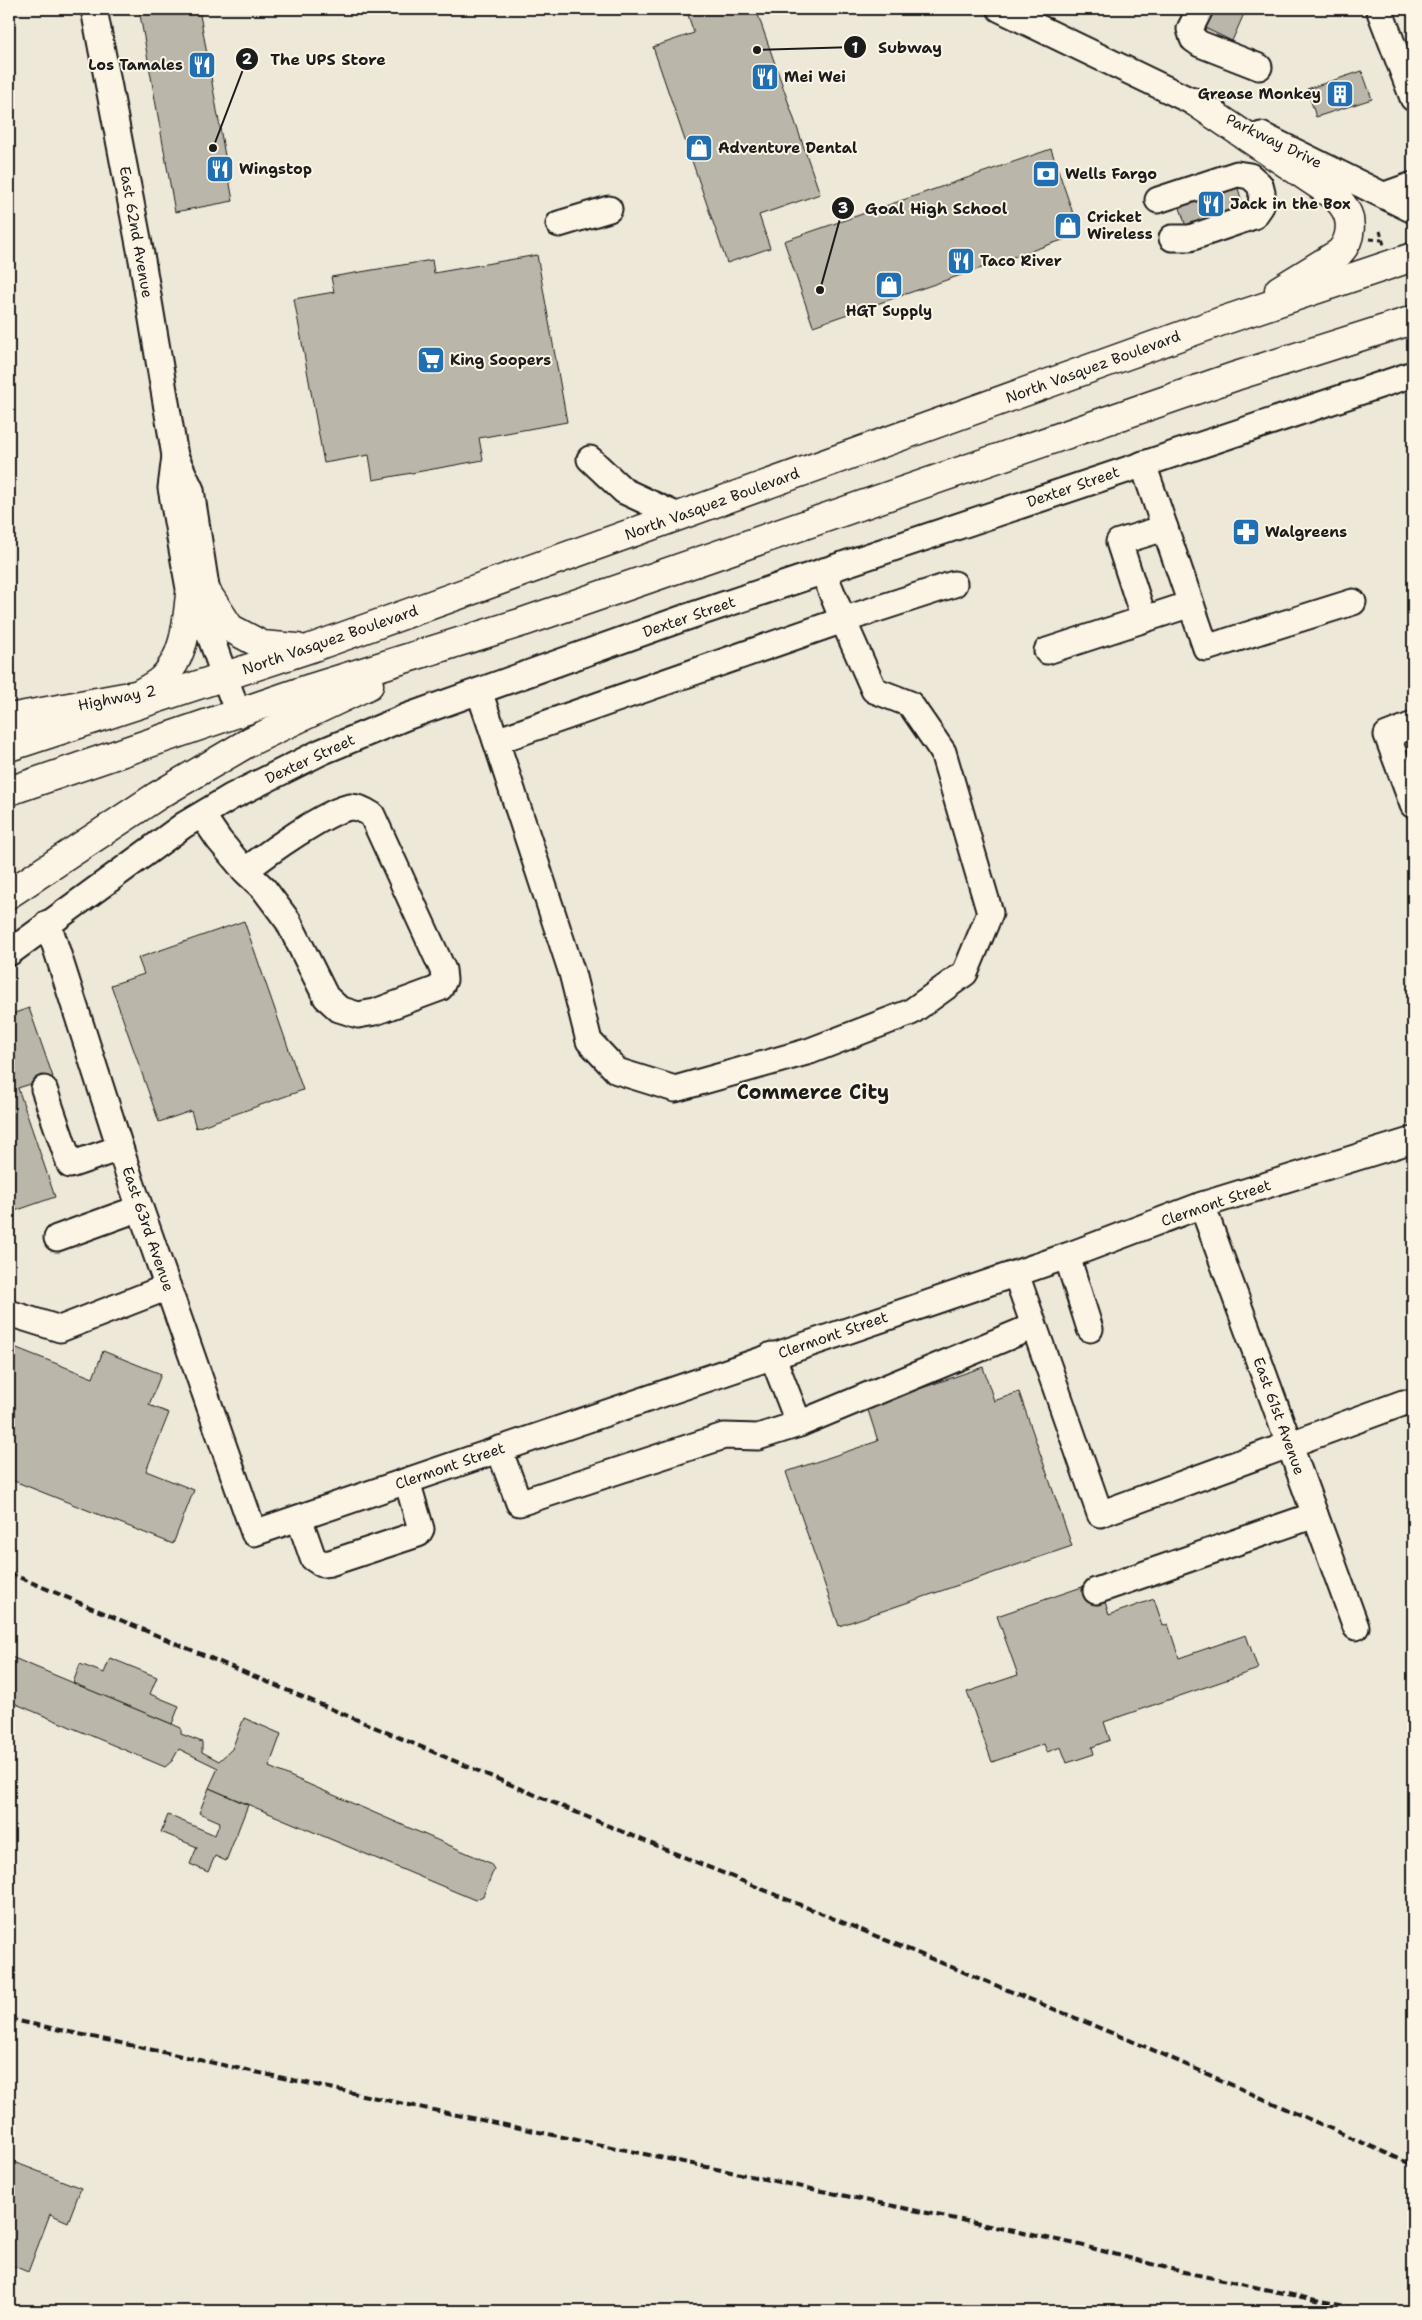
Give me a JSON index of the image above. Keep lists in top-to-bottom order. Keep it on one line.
{"streets":{"main road":["North Vasquez Boulevard","Highway 2"],"street":["Parkway Drive","East 62nd Avenue","Dexter Street","Clermont Street","East 63rd Avenue","East 61st Avenue"]},"crossings":[["East 62nd Avenue","North Vasquez Boulevard"],["East 62nd Avenue","Highway 2"],["North Vasquez Boulevard","Highway 2"],["Dexter Street","East 63rd Avenue"],["Clermont Street","East 63rd Avenue"],["Clermont Street","East 61st Avenue"]],"districts":["Commerce City"],"places":{"other":["Subway","The UPS Store","Goal High School"],"restaurant":["Los Tamales","Mei Wei","Wingstop","Jack in the Box","Taco River"],"building":["Grease Monkey"],"shop":["Adventure Dental","Cricket Wireless","HGT Supply"],"bank":["Wells Fargo"],"supermarket":["King Soopers"],"pharmacy":["Walgreens"]}}
